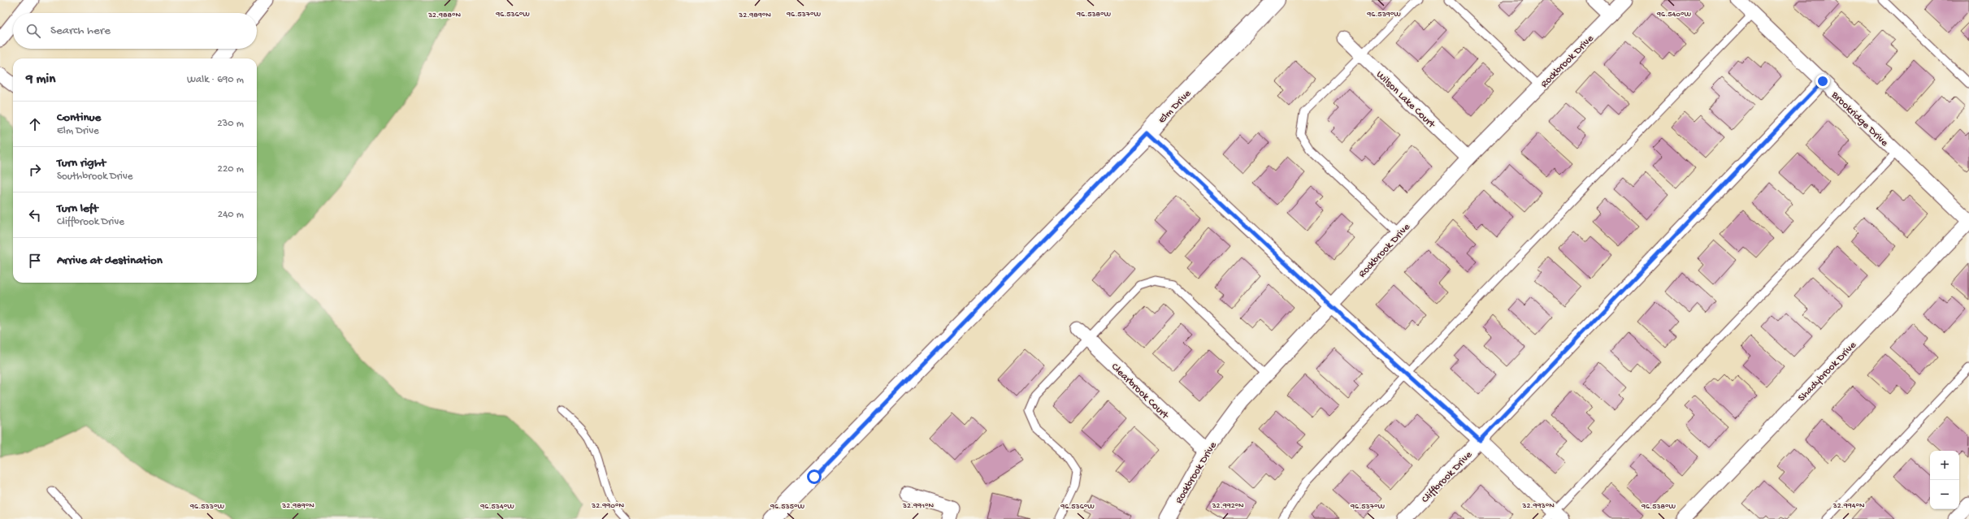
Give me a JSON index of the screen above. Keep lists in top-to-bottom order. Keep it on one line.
{"streets":{"street":["Rockbrook Drive","Wilson Lake Court","Elm Drive","Brookridge Drive","Shadybrook Drive","Clearbrook Court","Cliffbrook Drive"]},"crossings":[["Rockbrook Drive","Wilson Lake Court"],["Rockbrook Drive","Clearbrook Court"],["Brookridge Drive","Shadybrook Drive"],["Brookridge Drive","Cliffbrook Drive"]],"page":{"search":"Search here","heading":["9 min","Walk · 690 m"],"list":[["Continue","Elm Drive","230 m"],["Turn right","Southbrook Drive","220 m"],["Turn left","Cliffbrook Drive","240 m"],"Arrive at destination"],"map_buttons":["+","−"]},"coordinates":["96.536°W","96.537°W","96.538°W","96.539°W","96.540°W","32.988°N","32.989°N","32.990°N","32.991°N","32.992°N","32.993°N","32.994°N","96.533°W","96.534°W","96.535°W"]}
